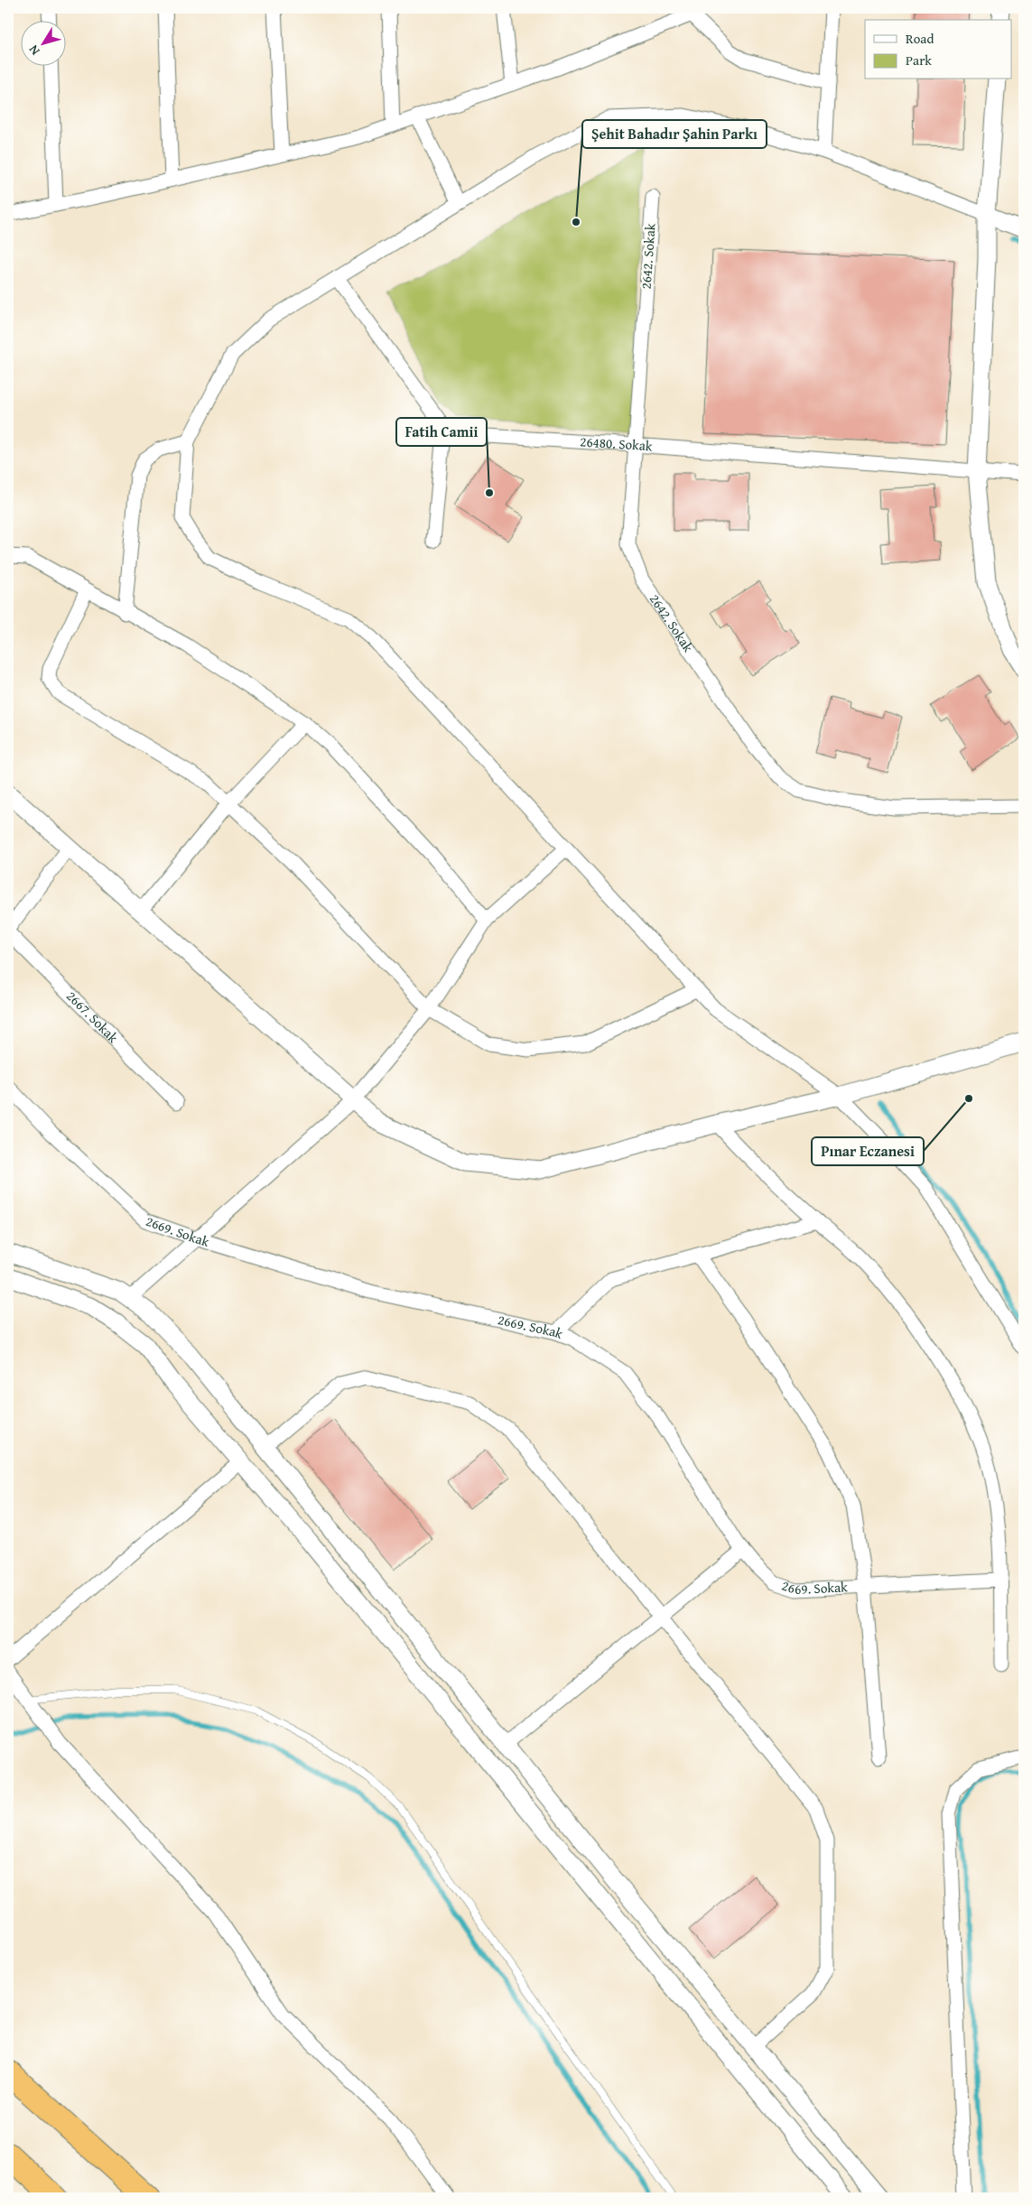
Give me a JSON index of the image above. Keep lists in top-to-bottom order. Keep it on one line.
{"streets":{"street":["2642. Sokak","26480. Sokak","2667. Sokak","2669. Sokak"]},"crossings":[["2642. Sokak","26480. Sokak"]],"places":["Şehit Bahadır Şahin Parkı","Fatih Camii","Pınar Eczanesi"],"legend":["Road","Park"],"north":"bottom left"}
